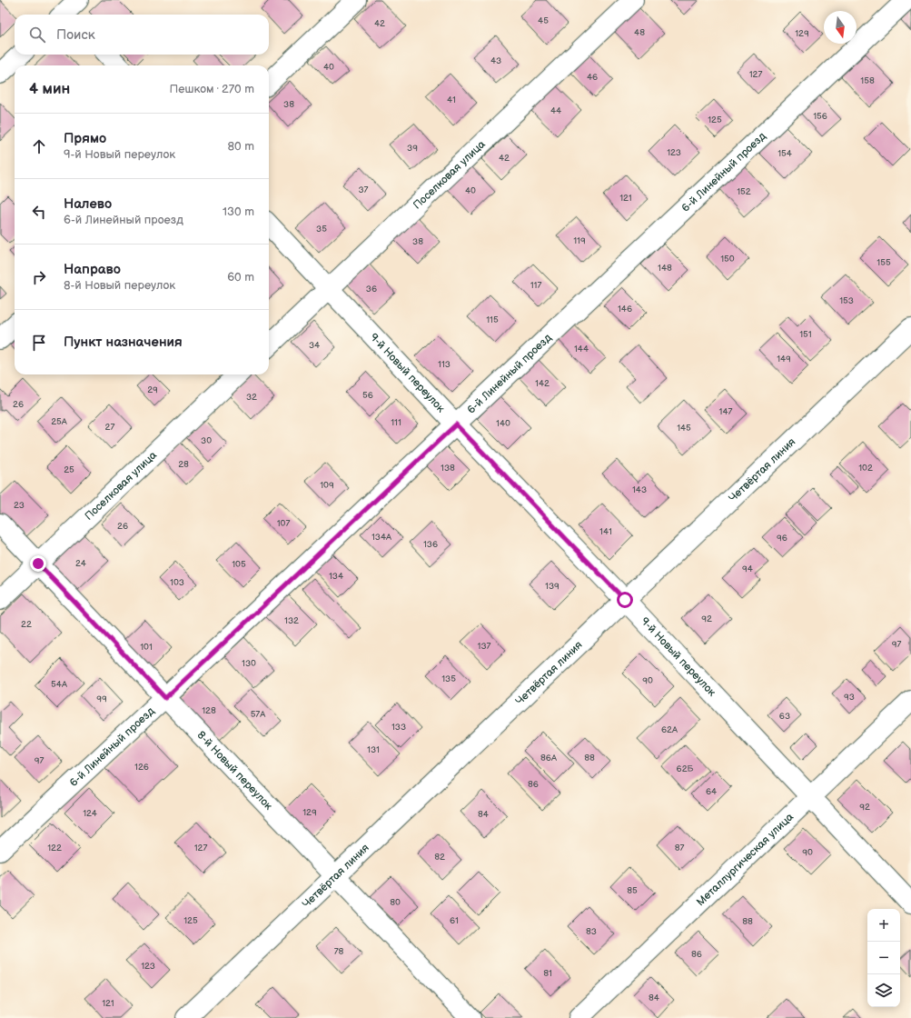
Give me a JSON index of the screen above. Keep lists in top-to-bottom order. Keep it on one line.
{"streets":{"street":["6-й Линейный проезд","Поселковая улица","9-й Новый переулок","Четвёртая линия","8-й Новый переулок","Металлургическая улица"]},"crossings":[["6-й Линейный проезд","9-й Новый переулок"],["6-й Линейный проезд","8-й Новый переулок"],["Поселковая улица","9-й Новый переулок"],["Поселковая улица","8-й Новый переулок"],["9-й Новый переулок","Четвёртая линия"],["9-й Новый переулок","Металлургическая улица"],["Четвёртая линия","8-й Новый переулок"]],"house_numbers":["45","42","48","129","43","40","127","46","158","41","38","44","156","125","39","123","154","42","37","40","152","121","35","119","38","150","155","148","117","36","153","146","115","151","34","144","149","113","142","29","56","32","26","147","25А","111","140","27","145","30","28","138","102","25","109","143","23","107","26","141","134А","96","136","24","105","94","134","103","139","92","132","22","97","137","101","130","135","90","54А","93","99","128","57А","63","133","62А","131","86А","88","97","126","62Б","86","64","92","129","124","84","122","127","87","90","82","85","80","125","61","88","83","78","86","123","81","84","121"],"north":"bottom","page":{"search":"Поиск","heading":["4 мин","Пешком · 270 m"],"list":[["Прямо","9-й Новый переулок","80 m"],["Налево","6-й Линейный проезд","130 m"],["Направо","8-й Новый переулок","60 m"],"Пункт назначения"],"map_buttons":["+","−"]}}
